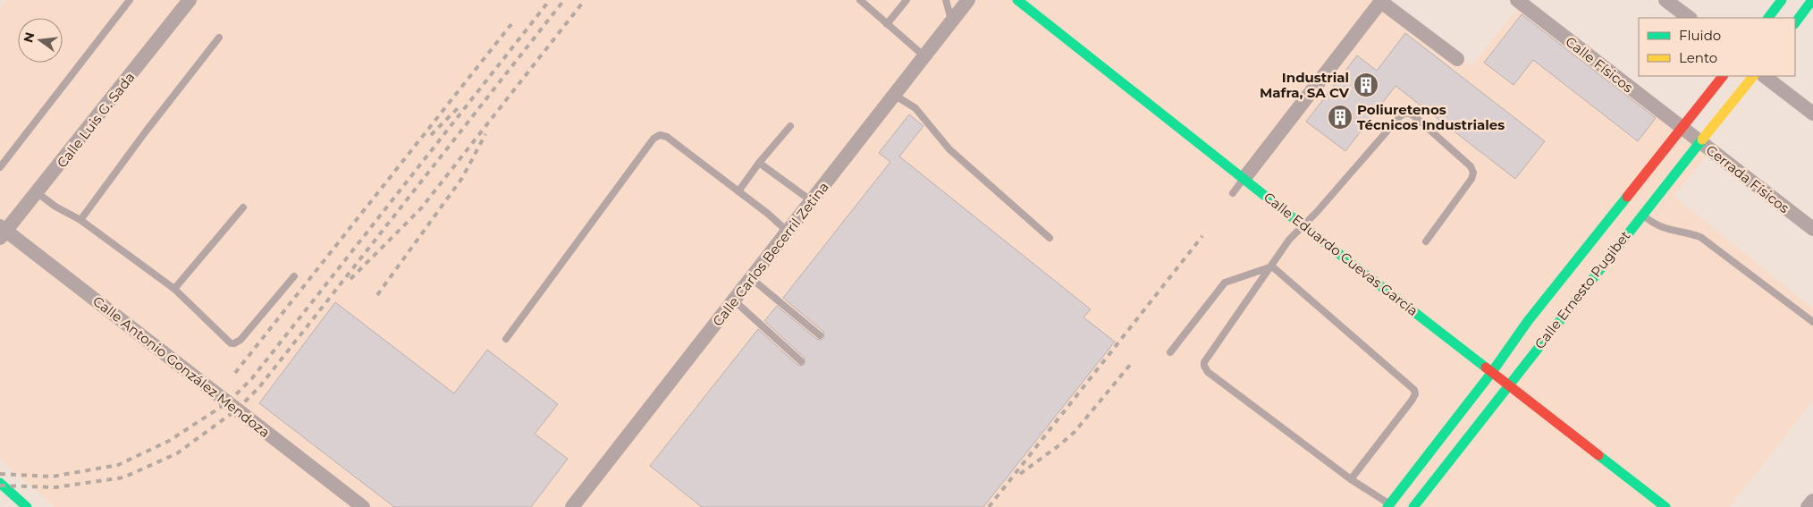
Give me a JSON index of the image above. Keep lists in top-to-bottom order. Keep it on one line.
{"streets":{"street":["Calle Físicos","Calle Luis G. Sada","Cerrada Físicos","Calle Carlos Becerril Zetina","Calle Eduardo Cuevas García","Calle Ernesto Pugibet","Calle Antonio González Mendoza"]},"crossings":[["Calle Físicos","Cerrada Físicos"],["Calle Físicos","Calle Ernesto Pugibet"],["Calle Luis G. Sada","Calle Antonio González Mendoza"],["Cerrada Físicos","Calle Ernesto Pugibet"],["Calle Eduardo Cuevas García","Calle Ernesto Pugibet"]],"places":{"building":["Industrial Mafra, SA CV","Poliuretenos Técnicos Industriales"]},"legend":["Fluido","Lento"],"north":"left"}
